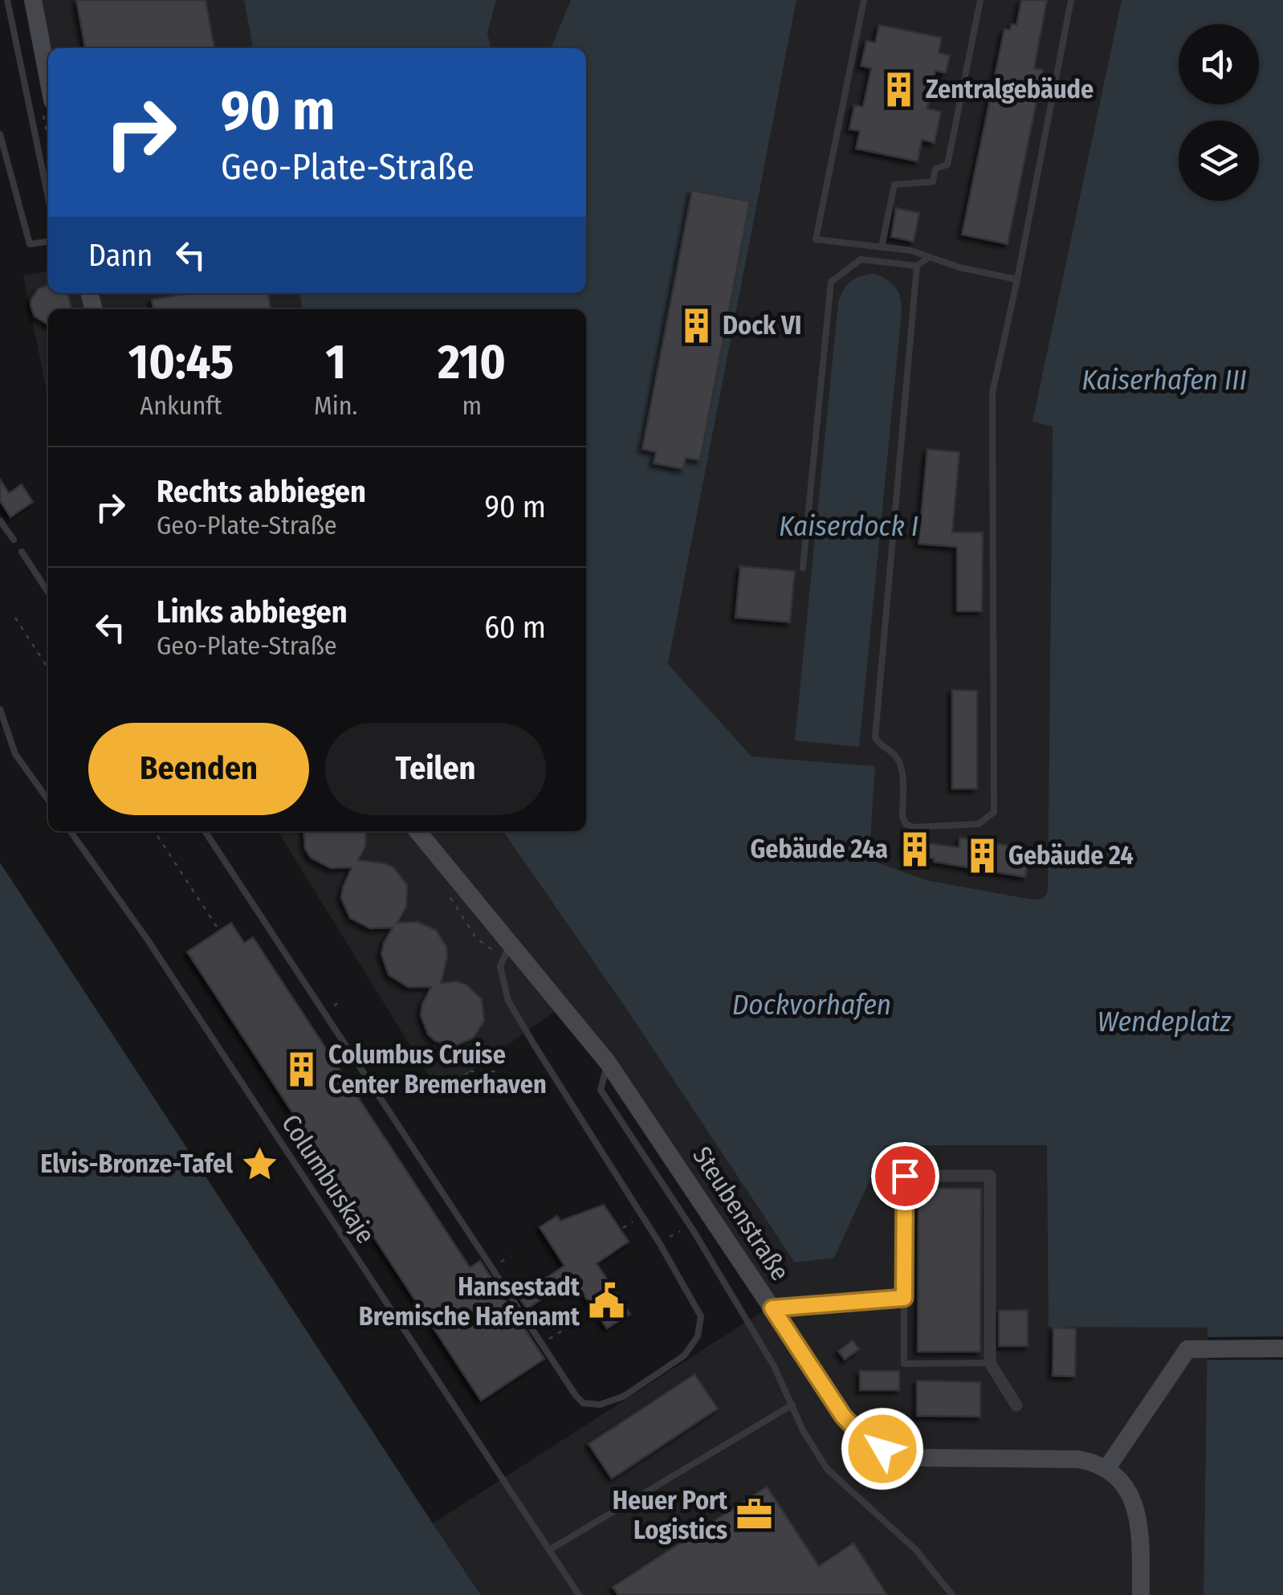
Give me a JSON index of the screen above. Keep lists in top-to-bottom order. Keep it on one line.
{"streets":{"street":["Steubenstraße"],"lane":["Columbuskaje"]},"water":["Kaiserhafen III","Kaiserdock I","Dockvorhafen","Wendeplatz"],"places":{"building":["Zentralgebäude","Dock VI","Gebäude 24a","Gebäude 24","Columbus Cruise Center Bremerhaven"],"place":["Elvis-Bronze-Tafel"],"public building":["Hansestadt Bremische Hafenamt"],"office":["Heuer Port Logistics"]},"page":{"turn":["90 m","Geo-Plate-Straße"],"then":"Dann","eta":["10:45","Ankunft","1","Min.","210","m"],"list":[{"name":"Rechts abbiegen","note":"Geo-Plate-Straße","value":"90 m"},{"name":"Links abbiegen","note":"Geo-Plate-Straße","value":"60 m"}],"buttons":["Beenden","Teilen"]}}
